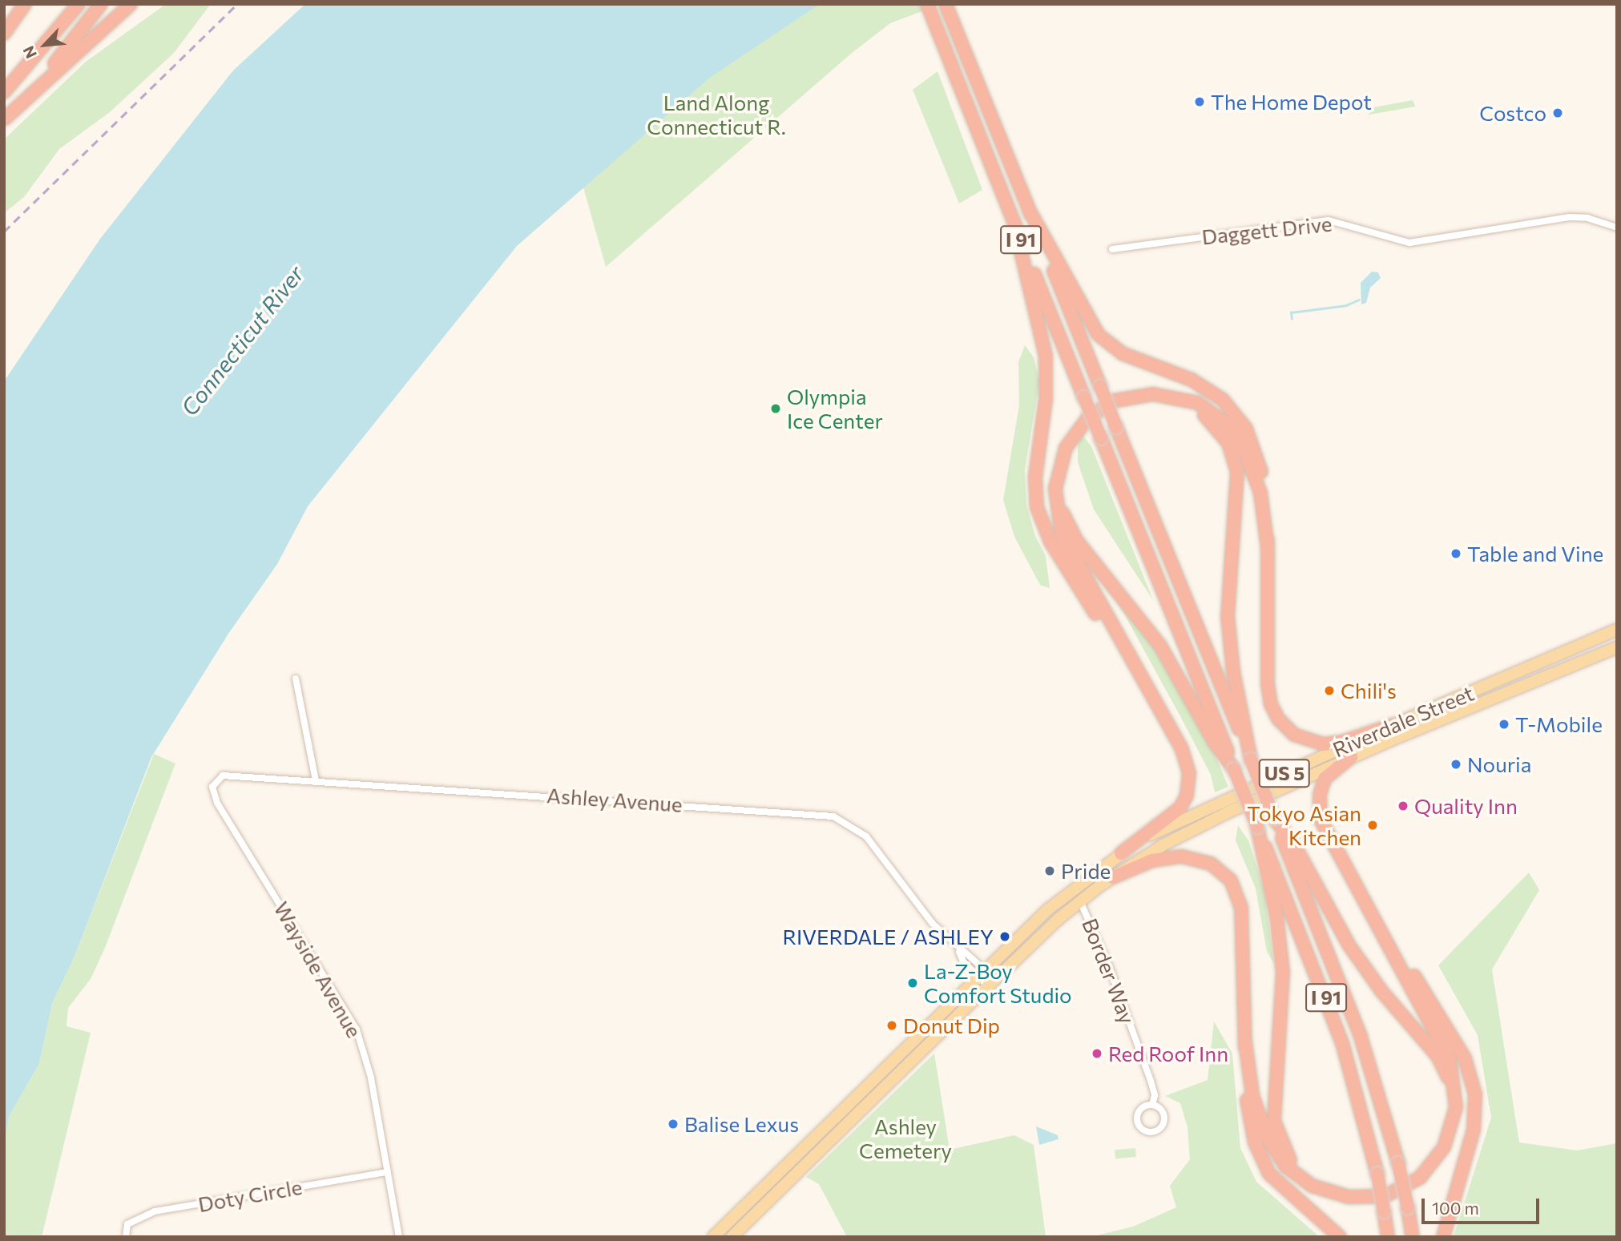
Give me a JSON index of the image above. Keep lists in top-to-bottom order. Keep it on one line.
{"streets":{"highway":["I 91"],"main road":["Riverdale Street","US 5"],"street":["Daggett Drive","Ashley Avenue","Wayside Avenue","Border Way","Doty Circle"]},"crossings":[["Riverdale Street","Ashley Avenue"],["Riverdale Street","Border Way"],["Ashley Avenue","Wayside Avenue"],["Wayside Avenue","Doty Circle"]],"water":["Connecticut River"],"parks":["Land Along Connecticut R.","Ashley Cemetery"],"places":["The Home Depot","Costco","Olympia Ice Center","Table and Vine","Chili's","T-Mobile","Nouria","Quality Inn","Tokyo Asian Kitchen","Pride","RIVERDALE / ASHLEY","La-Z-Boy Comfort Studio","Donut Dip","Red Roof Inn","Balise Lexus"],"scale_bar":"100 m","north":"bottom left"}
